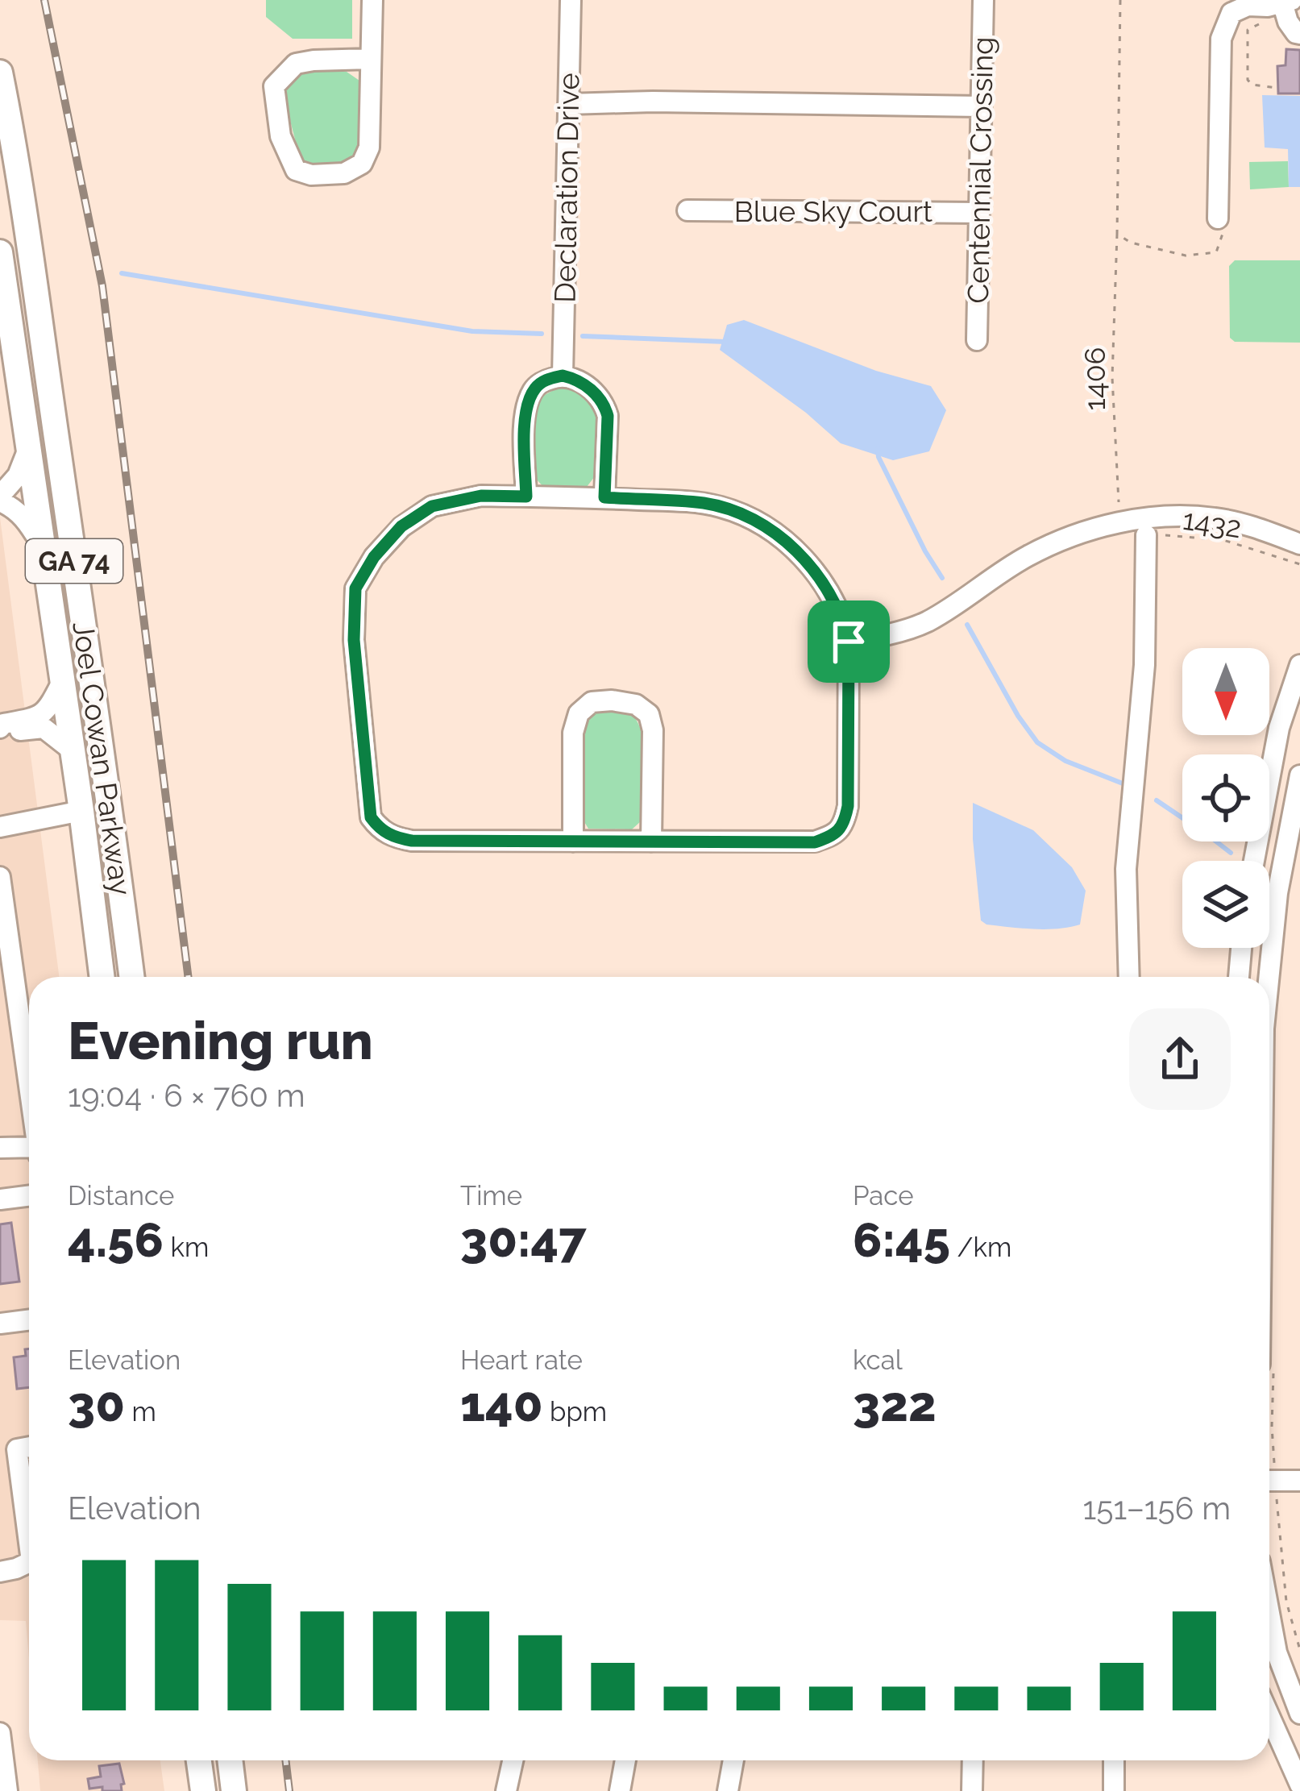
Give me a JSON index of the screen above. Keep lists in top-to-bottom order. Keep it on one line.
{"streets":{"main road":["GA 74","Joel Cowan Parkway"],"street":["Centennial Crossing","Declaration Drive","Blue Sky Court"],"path":["1406","1432"]},"crossings":[["Centennial Crossing","Blue Sky Court"]],"north":"bottom","page":{"heading":["Evening run","19:04 · 6 × 760 m"],"stats":[["Distance","4.56 km"],["Time","30:47"],["Pace","6:45 /km"],["Elevation","30 m"],["Heart rate","140 bpm"],["kcal","322"]],"chart":["Elevation","151–156 m"]}}
